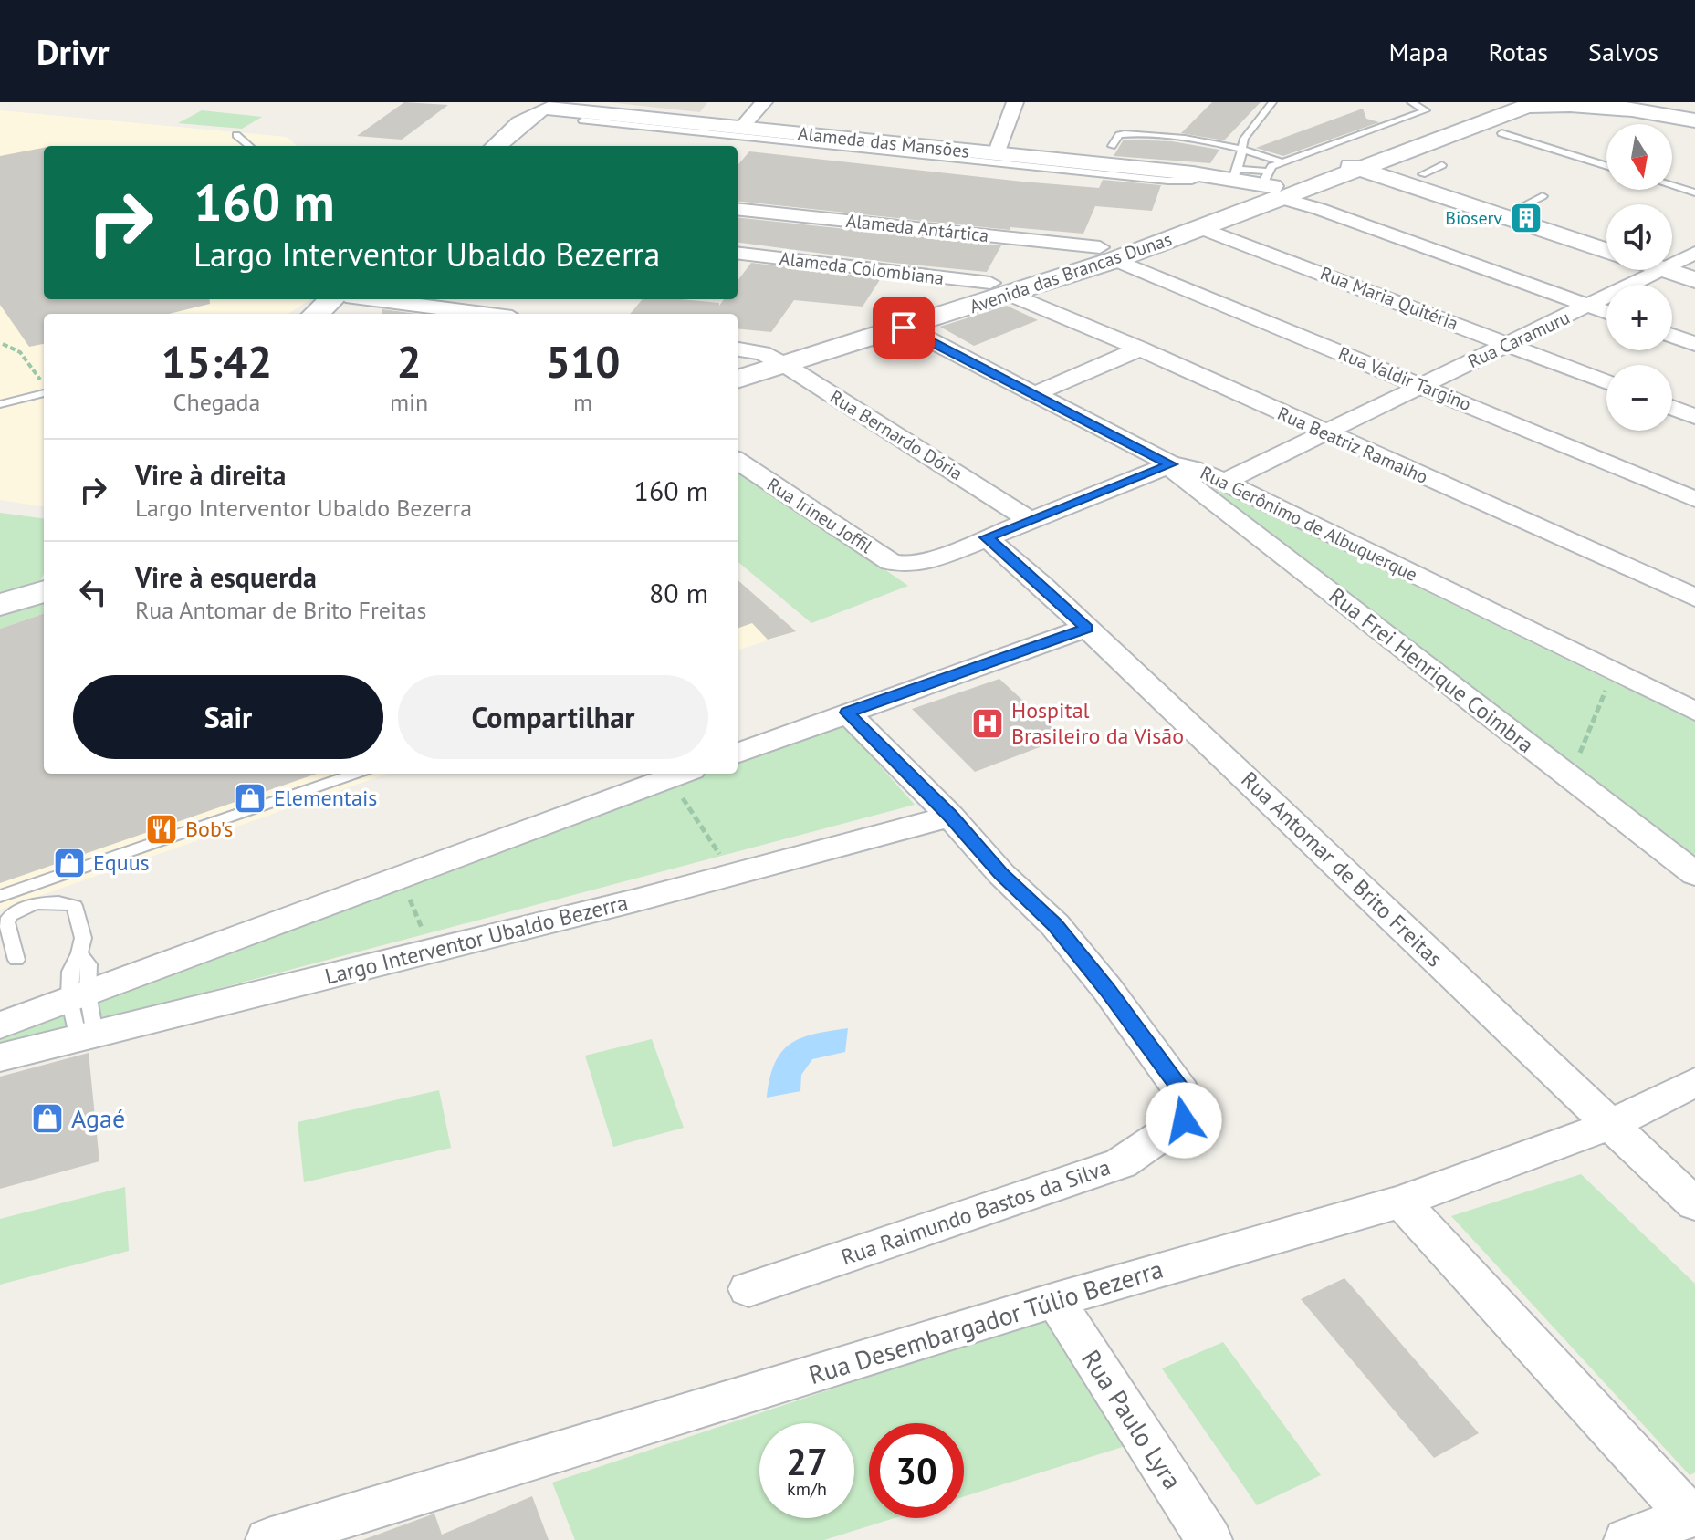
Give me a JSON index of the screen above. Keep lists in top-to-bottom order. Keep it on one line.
{"streets":{"main road":["Alameda das Mansões","Avenida das Brancas Dunas"],"street":["Alameda Antártica","Alameda Colombiana","Rua Maria Quitéria","Rua Caramuru","Rua Valdir Targino","Rua Bernardo Dória","Rua Beatriz Ramalho","Rua Irineu Joffil","Rua Gerônimo de Albuquerque","Rua Frei Henrique Coimbra","Rua Antomar de Brito Freitas","Largo Interventor Ubaldo Bezerra","Rua Raimundo Bastos da Silva","Rua Desembargador Túlio Bezerra","Rua Paulo Lyra"]},"crossings":[["Alameda das Mansões","Avenida das Brancas Dunas"],["Alameda Antártica","Avenida das Brancas Dunas"],["Alameda Antártica","Rua Valdir Targino"],["Alameda Colombiana","Avenida das Brancas Dunas"],["Alameda Colombiana","Rua Beatriz Ramalho"],["Avenida das Brancas Dunas","Rua Maria Quitéria"],["Avenida das Brancas Dunas","Rua Valdir Targino"],["Avenida das Brancas Dunas","Rua Bernardo Dória"],["Avenida das Brancas Dunas","Rua Beatriz Ramalho"],["Avenida das Brancas Dunas","Rua Gerônimo de Albuquerque"],["Rua Maria Quitéria","Rua Caramuru"],["Rua Caramuru","Rua Valdir Targino"],["Rua Caramuru","Rua Beatriz Ramalho"],["Rua Caramuru","Rua Gerônimo de Albuquerque"],["Rua Irineu Joffil","Rua Antomar de Brito Freitas"],["Rua Gerônimo de Albuquerque","Rua Frei Henrique Coimbra"],["Rua Antomar de Brito Freitas","Rua Desembargador Túlio Bezerra"],["Largo Interventor Ubaldo Bezerra","Rua Raimundo Bastos da Silva"],["Rua Desembargador Túlio Bezerra","Rua Paulo Lyra"]],"places":{"building":["Bioserv"],"hospital":["Hospital Brasileiro da Visão"],"shop":["Elementais","Equus","Agaé"],"restaurant":["Bob's"]},"north":"bottom","page":{"header":"Drivr","nav":["Mapa","Rotas","Salvos"],"map_buttons":["+","−"],"turn":["160 m","Largo Interventor Ubaldo Bezerra"],"eta":["15:42","Chegada","2","min","510","m"],"list":[{"name":"Vire à direita","note":"Largo Interventor Ubaldo Bezerra","value":"160 m"},{"name":"Vire à esquerda","note":"Rua Antomar de Brito Freitas","value":"80 m"}],"buttons":["Sair","Compartilhar"],"speed":"27 km/h","limit":"30"}}
